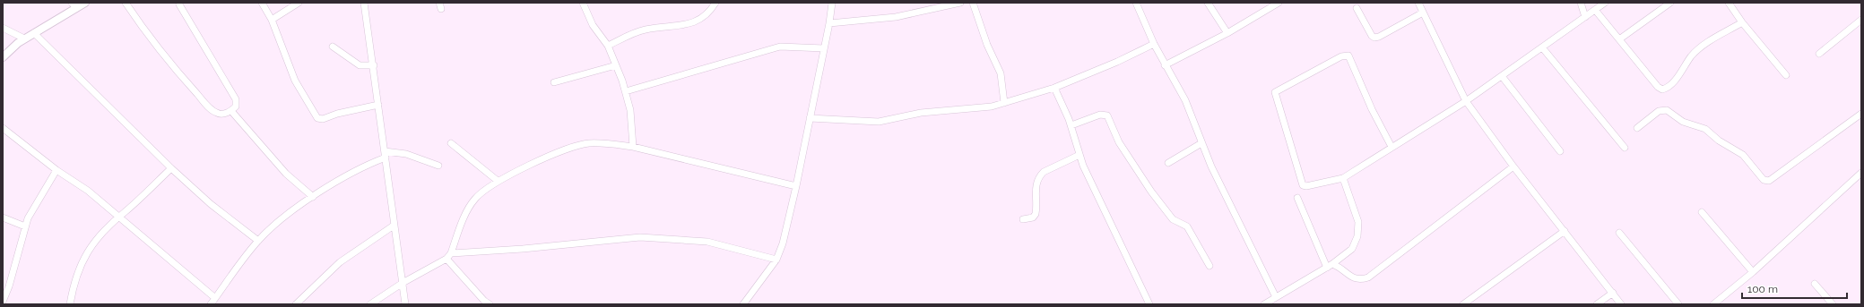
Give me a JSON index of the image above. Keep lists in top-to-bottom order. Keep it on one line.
{"scale_bar":"100 m"}
